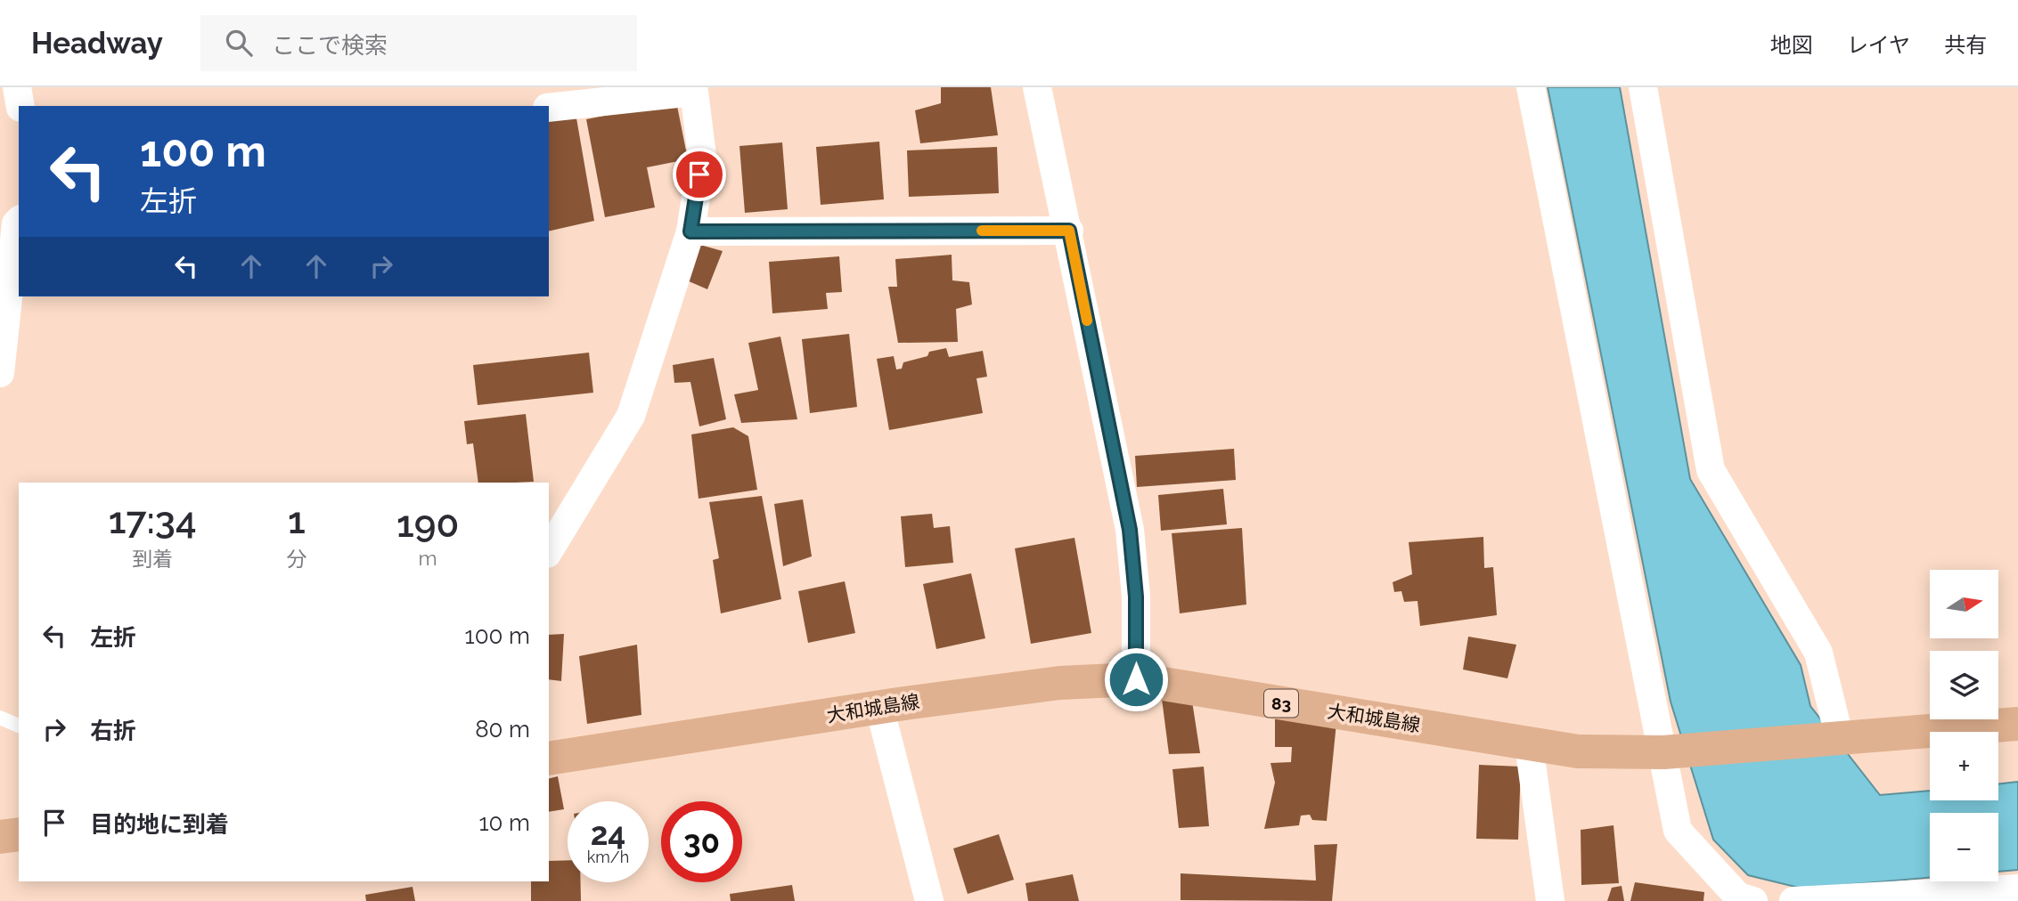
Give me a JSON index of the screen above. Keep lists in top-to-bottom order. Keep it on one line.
{"streets":{"main road":["83","大和城島線"]},"north":"right","page":{"header":"Headway","search":"ここで検索","nav":["地図","レイヤ","共有"],"turn":["100 m","左折"],"eta":["17:34","到着","1","分","190","m"],"map_buttons":["+","−"],"list":[{"name":"左折","value":"100 m"},{"name":"右折","value":"80 m"},{"name":"目的地に到着","value":"10 m"}],"speed":"24 km/h","limit":"30"}}
